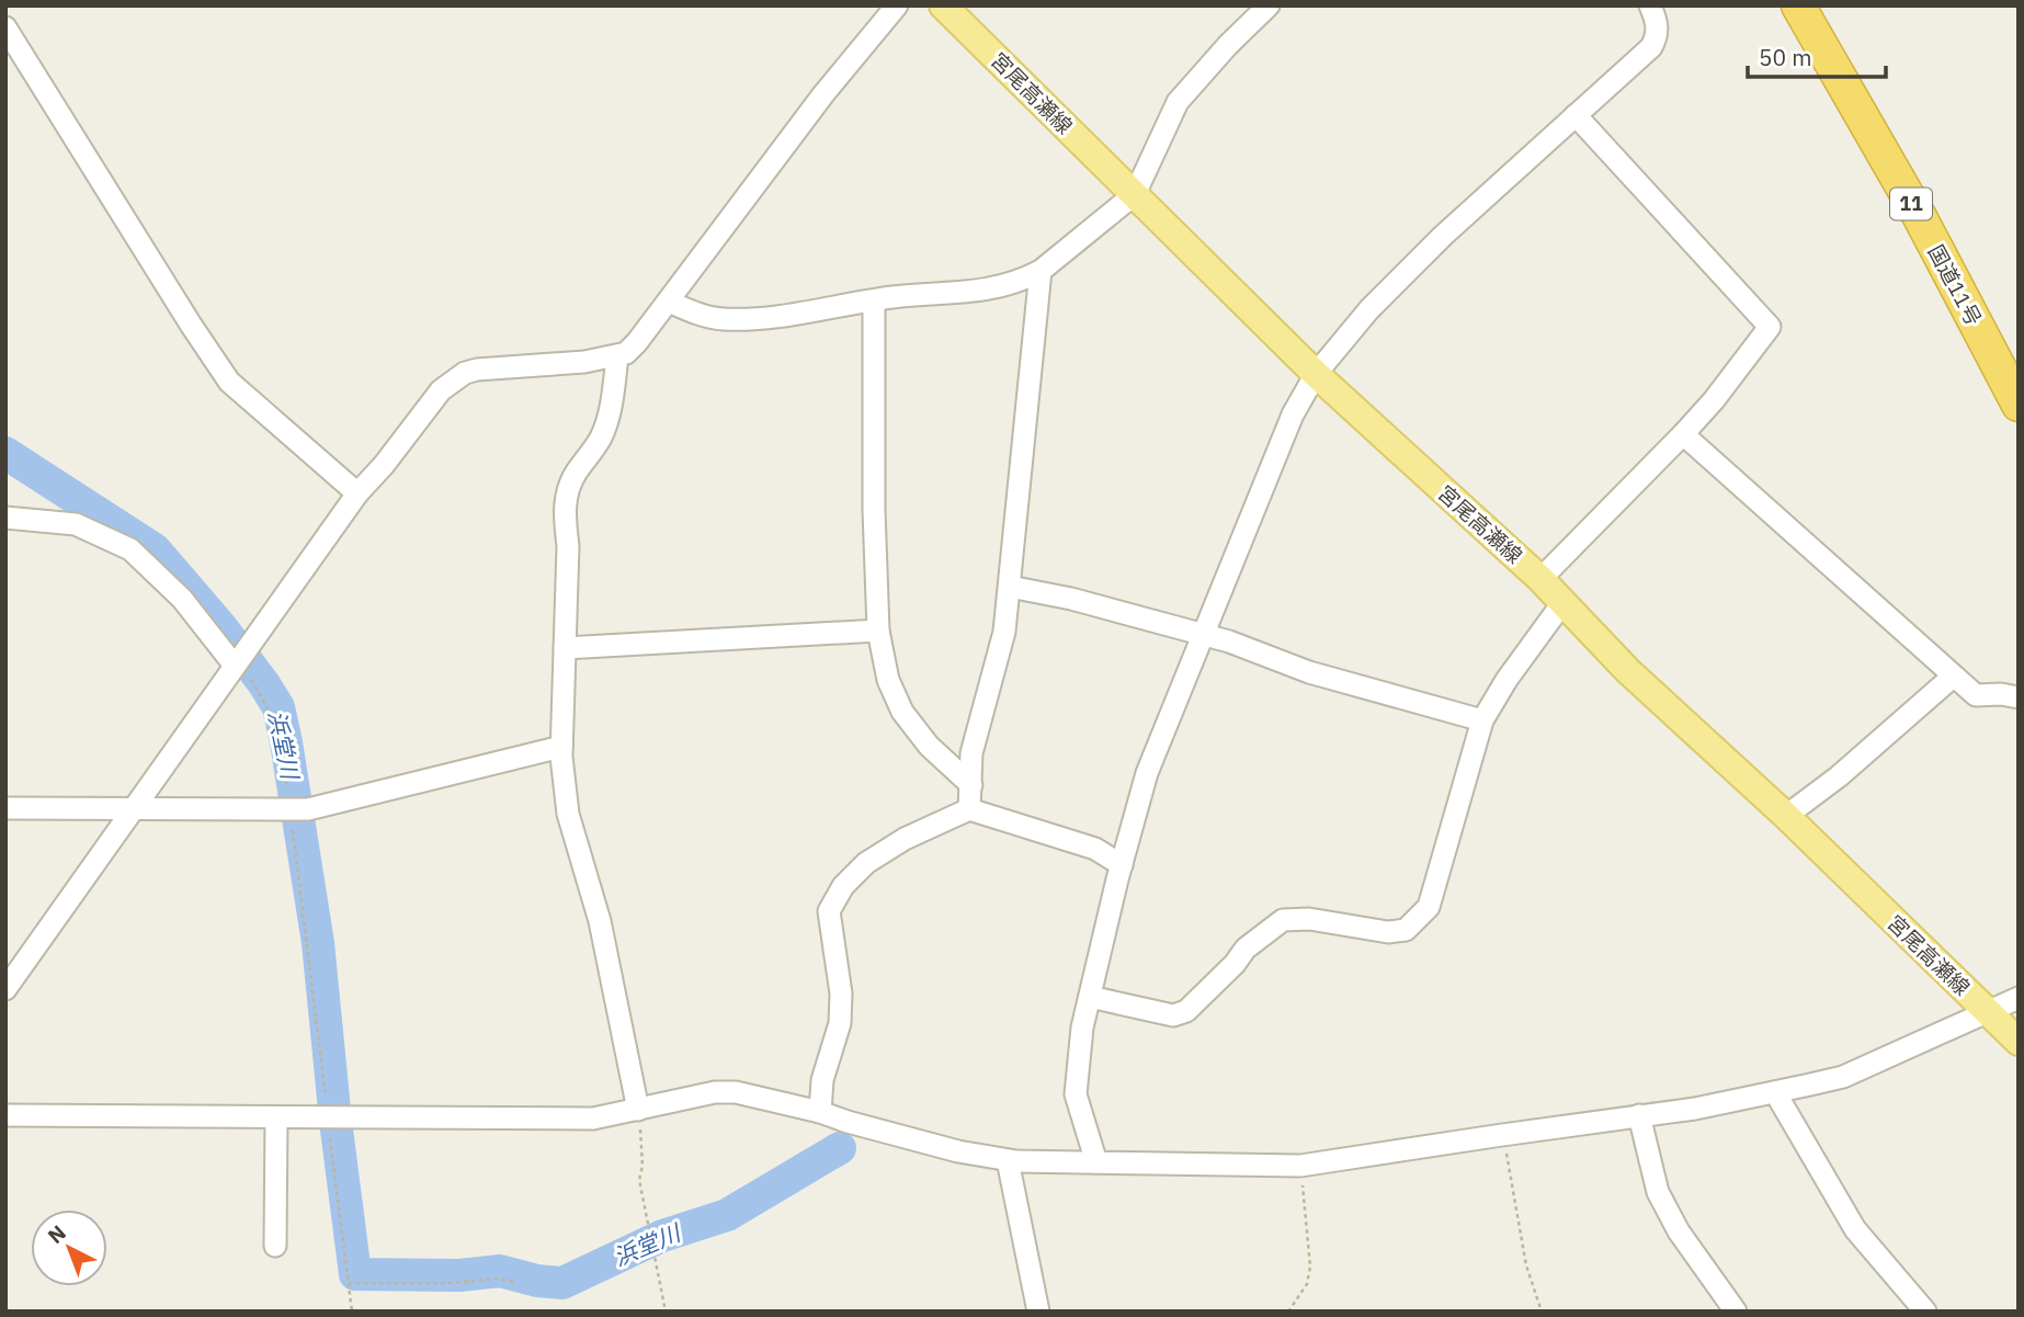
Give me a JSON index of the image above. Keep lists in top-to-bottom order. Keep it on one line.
{"streets":{"highway":["11","国道11号"],"main road":["宮尾高瀬線"]},"water":["浜堂川"],"scale_bar":"50 m","north":"top left"}
